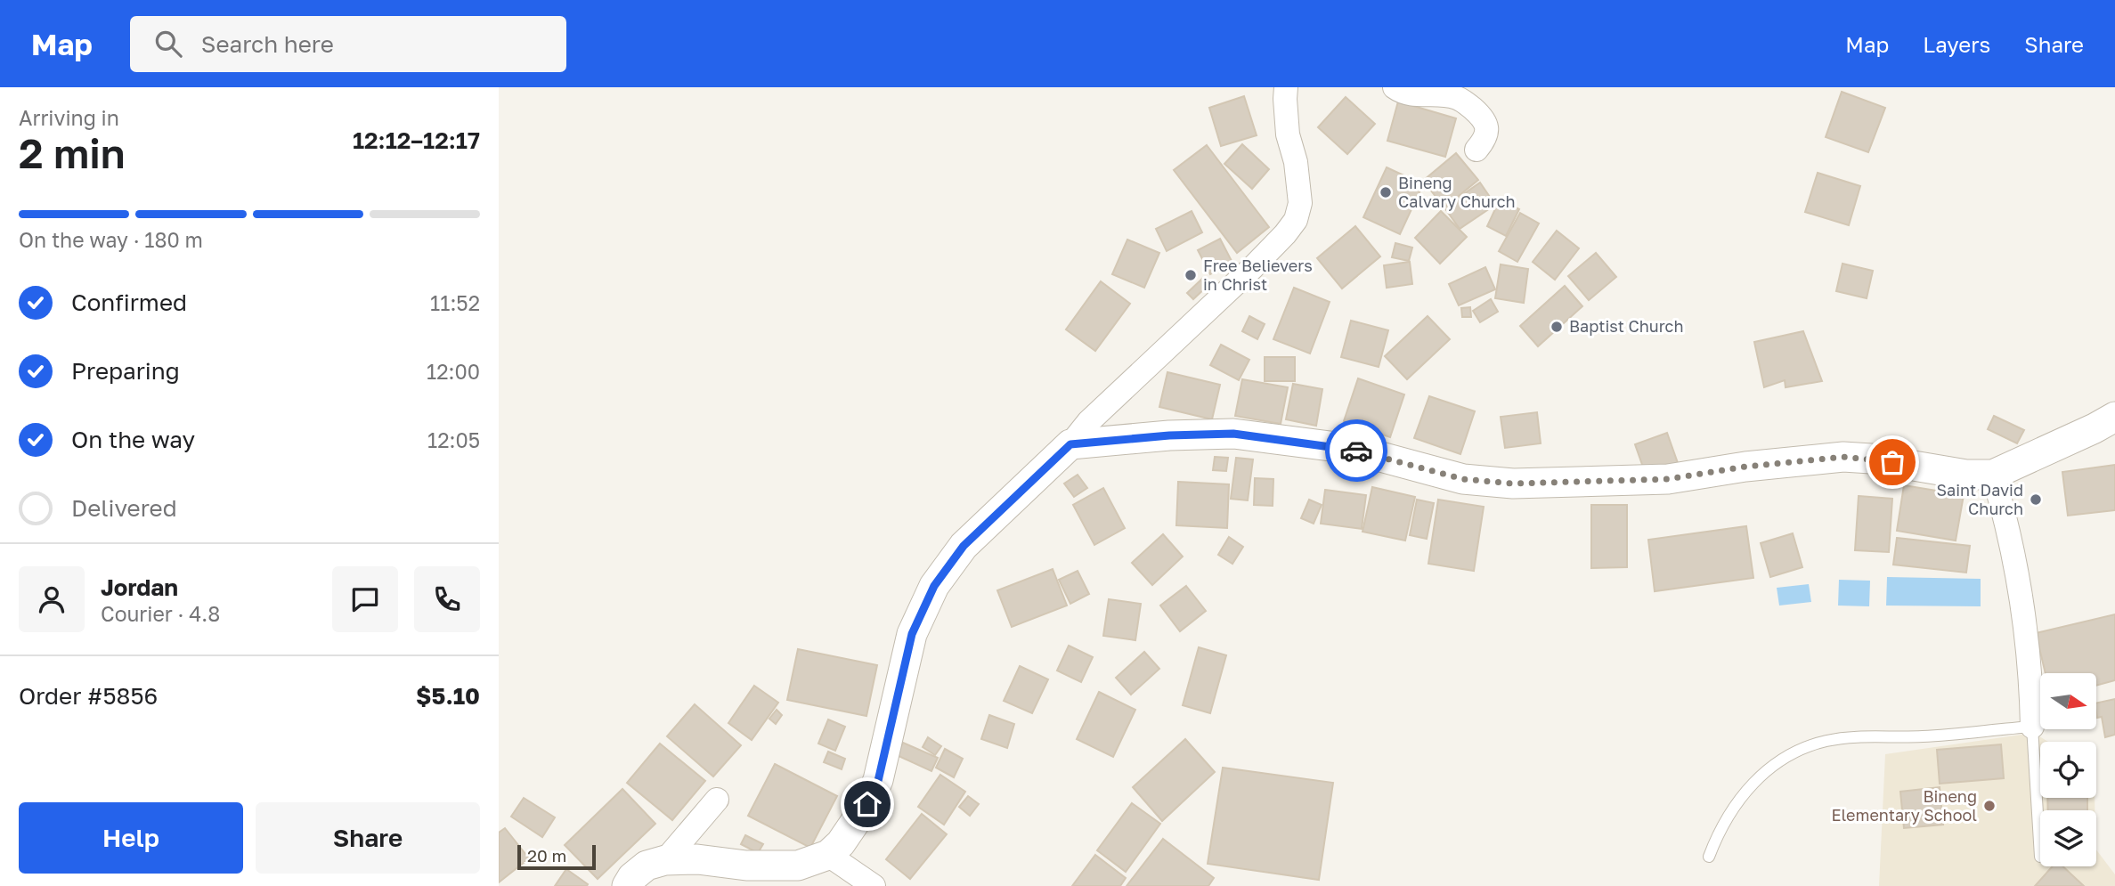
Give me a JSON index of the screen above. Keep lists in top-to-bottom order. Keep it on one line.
{"places":["Bineng Calvary Church","Free Believers in Christ","Baptist Church","Saint David Church","Bineng Elementary School"],"scale_bar":"20 m","north":"right","page":{"header":"Map","search":"Search here","nav":["Map","Layers","Share"],"heading":["2 min","Arriving in","12:12–12:17"],"panel":["Jordan","Courier · 4.8","Order #5856","$5.10"],"bar":"On the way · 180 m","list":[["Confirmed","11:52"],["Preparing","12:00"],["On the way","12:05"],"Delivered"],"buttons":["Help","Share"],"scale":"20 m"}}
